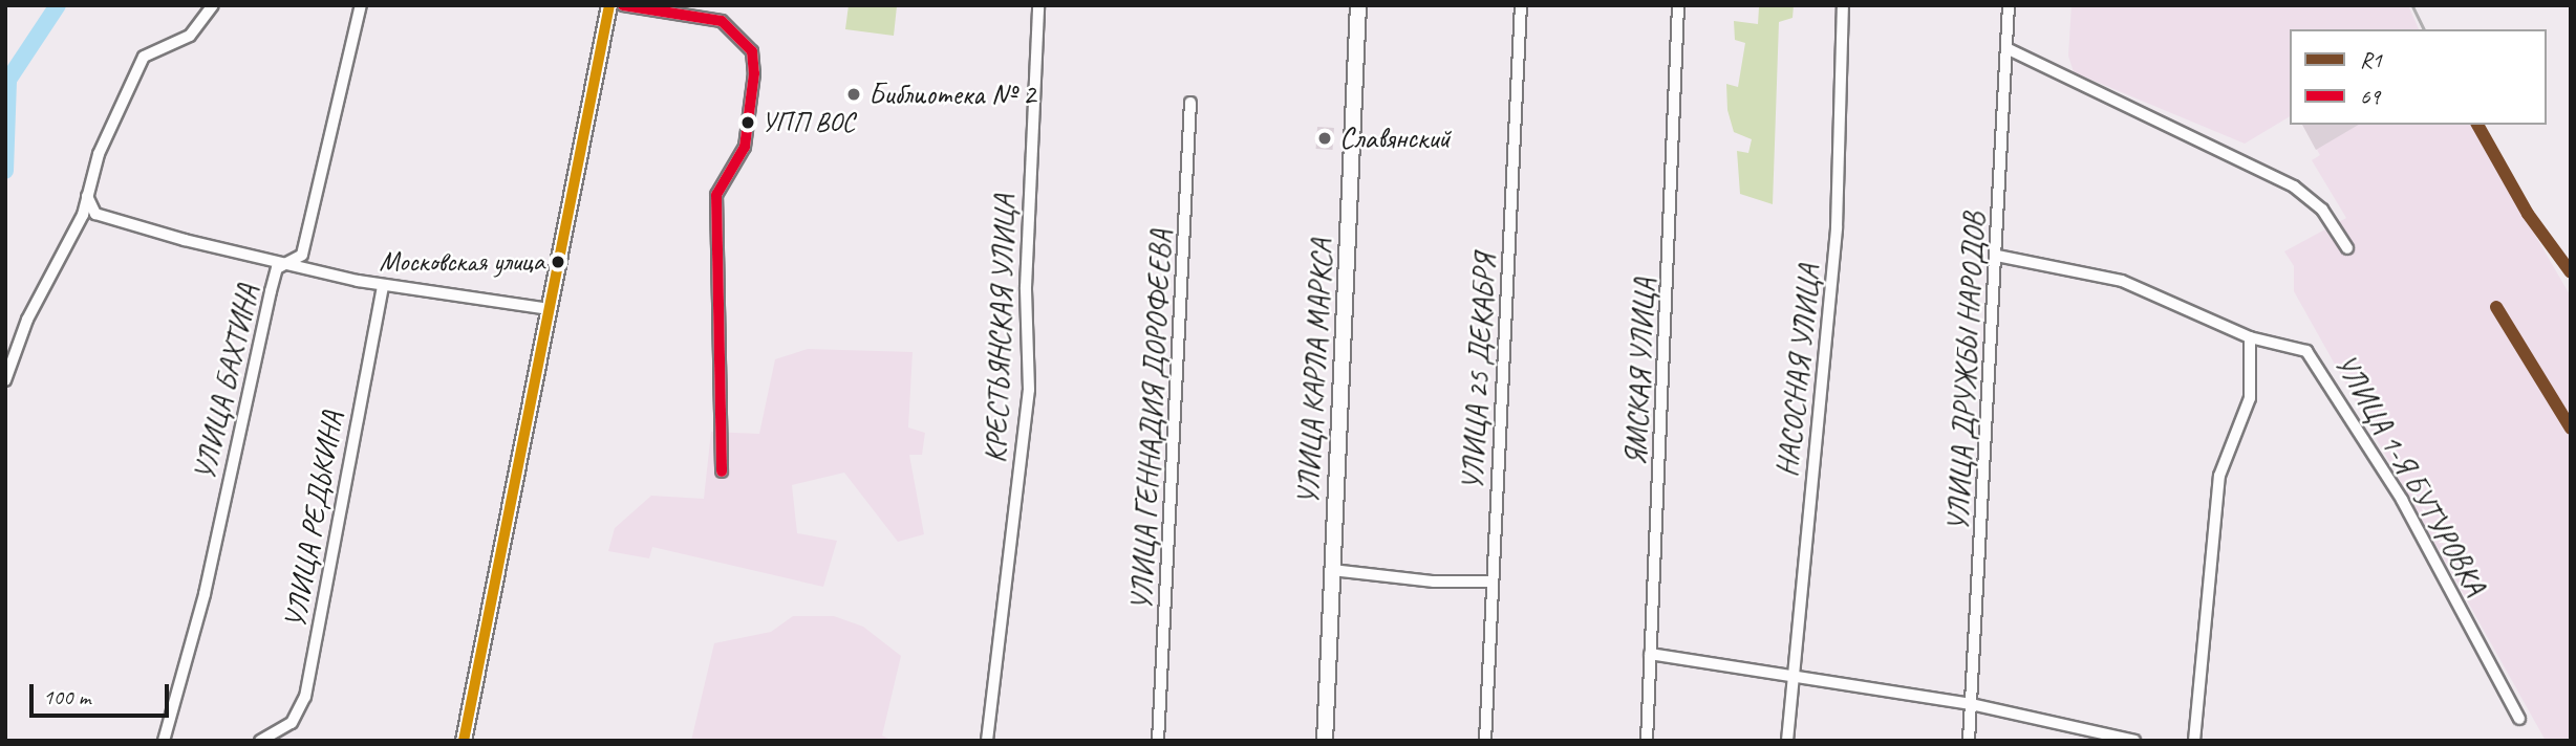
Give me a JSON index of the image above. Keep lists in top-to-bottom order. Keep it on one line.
{"streets":{"street":["КРЕСТЬЯНСКАЯ УЛИЦА","НАСОСНАЯ УЛИЦА","УЛИЦА КАРЛА МАРКСА","УЛИЦА 25 ДЕКАБРЯ","ЯМСКАЯ УЛИЦА","УЛИЦА ДРУЖБЫ НАРОДОВ","УЛИЦА БАХТИНА","УЛИЦА ГЕННАДИЯ ДОРОФЕЕВА","УЛИЦА 1-Я БУТУРОВКА","УЛИЦА РЕДЬКИНА"]},"crossings":[["УЛИЦА ДРУЖБЫ НАРОДОВ","УЛИЦА 1-Я БУТУРОВКА"]],"places":["Библиотека № 2","УПП ВОС","Славянский","Московская улица"],"lines":["transit line 69","transit line R1"],"legend":["R1","69"],"scale_bar":"100 m"}
